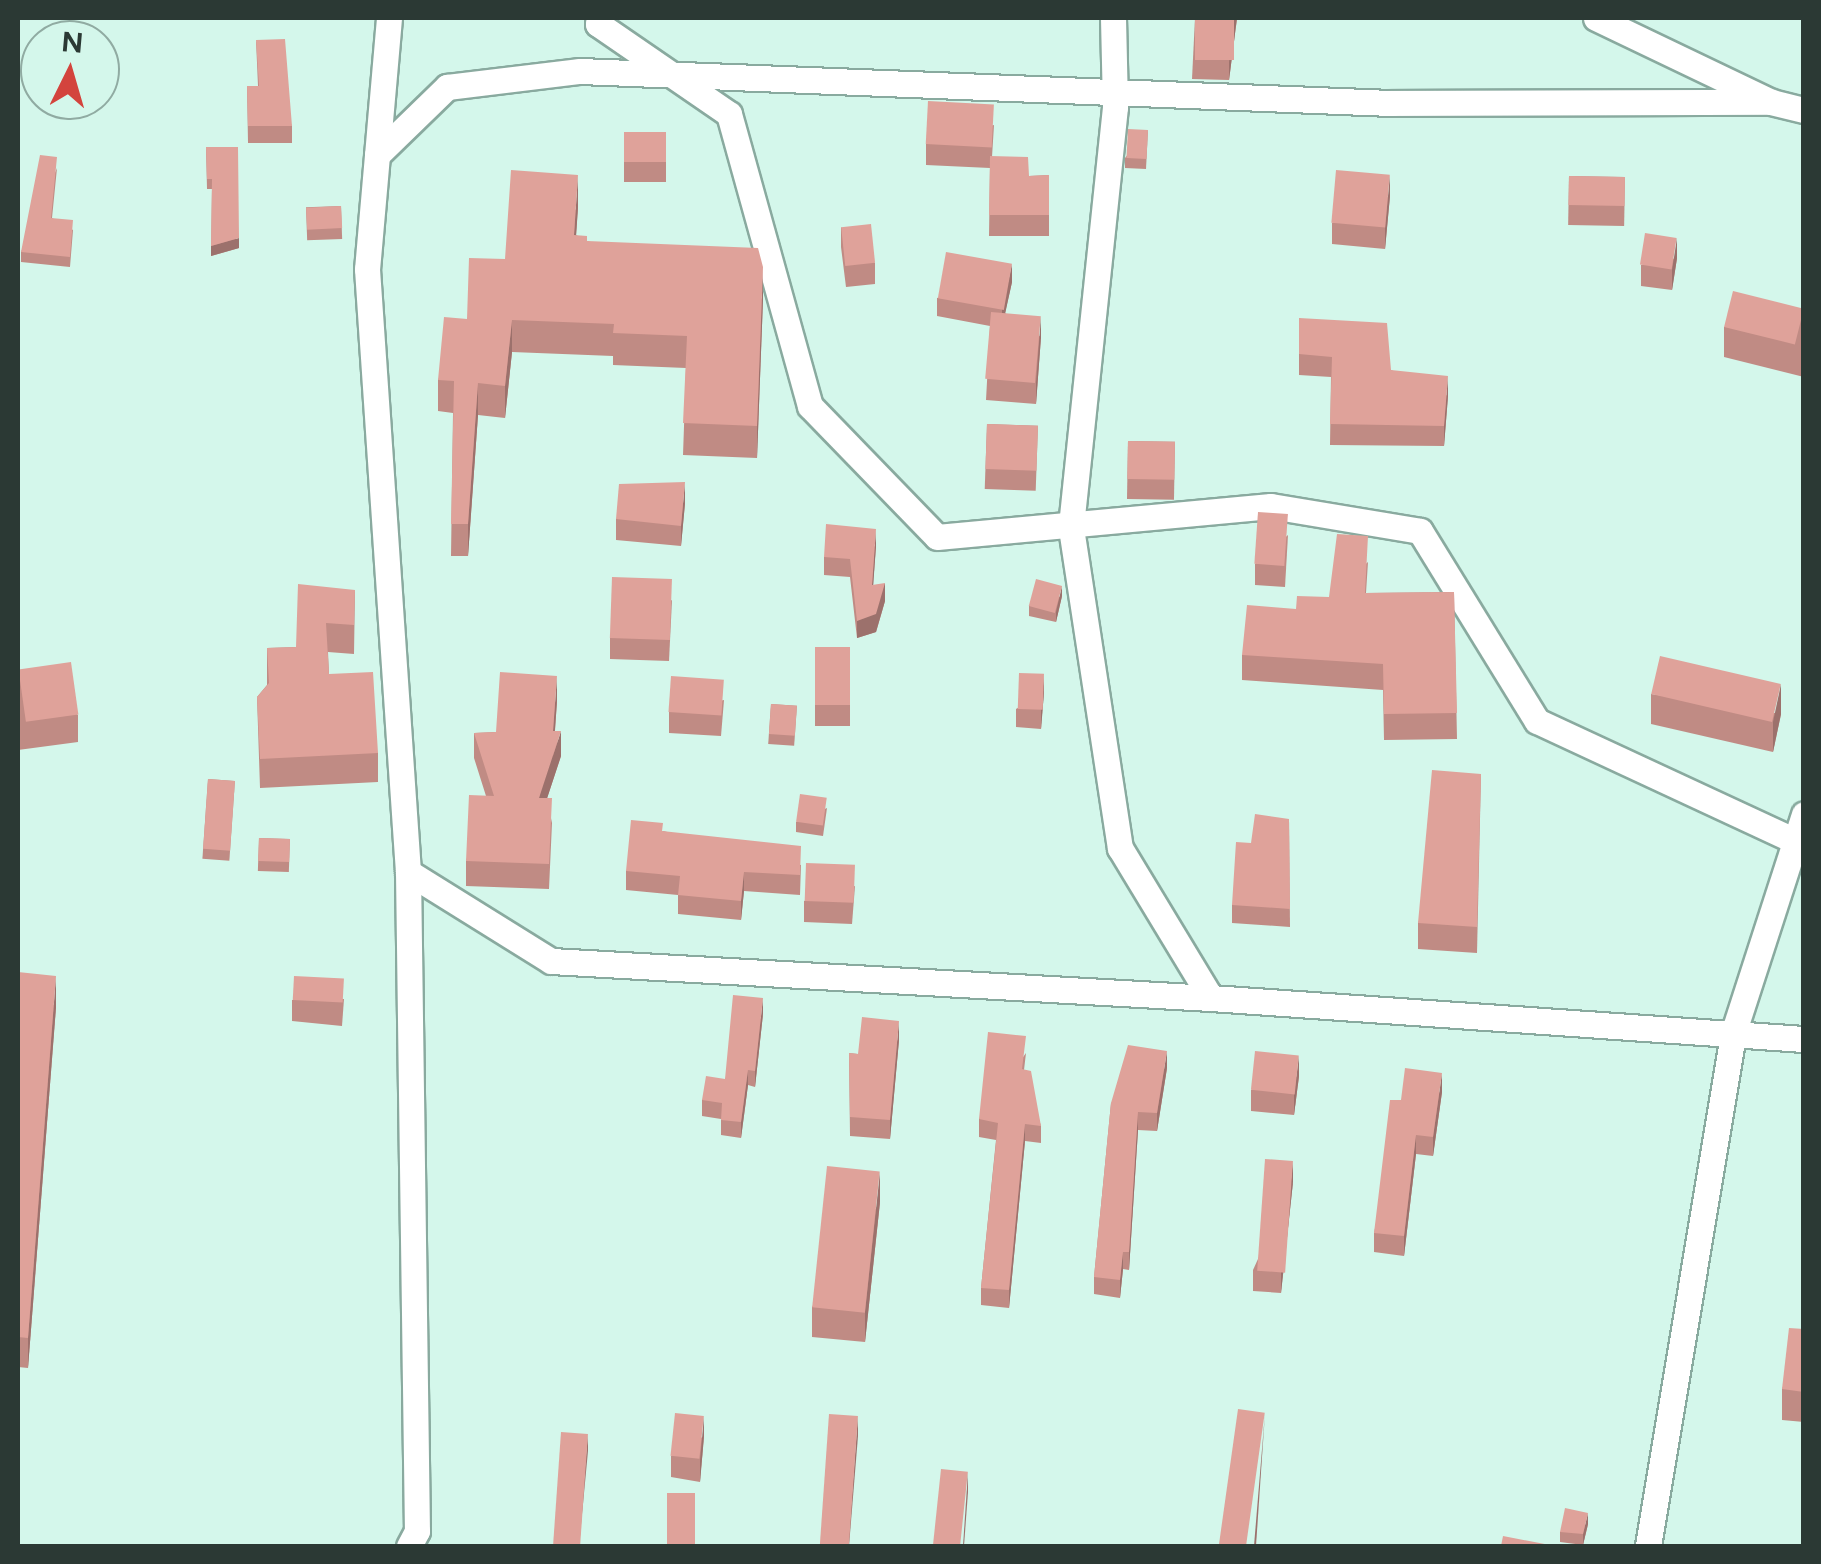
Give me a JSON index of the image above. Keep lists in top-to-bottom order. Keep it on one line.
{"north":"top"}
